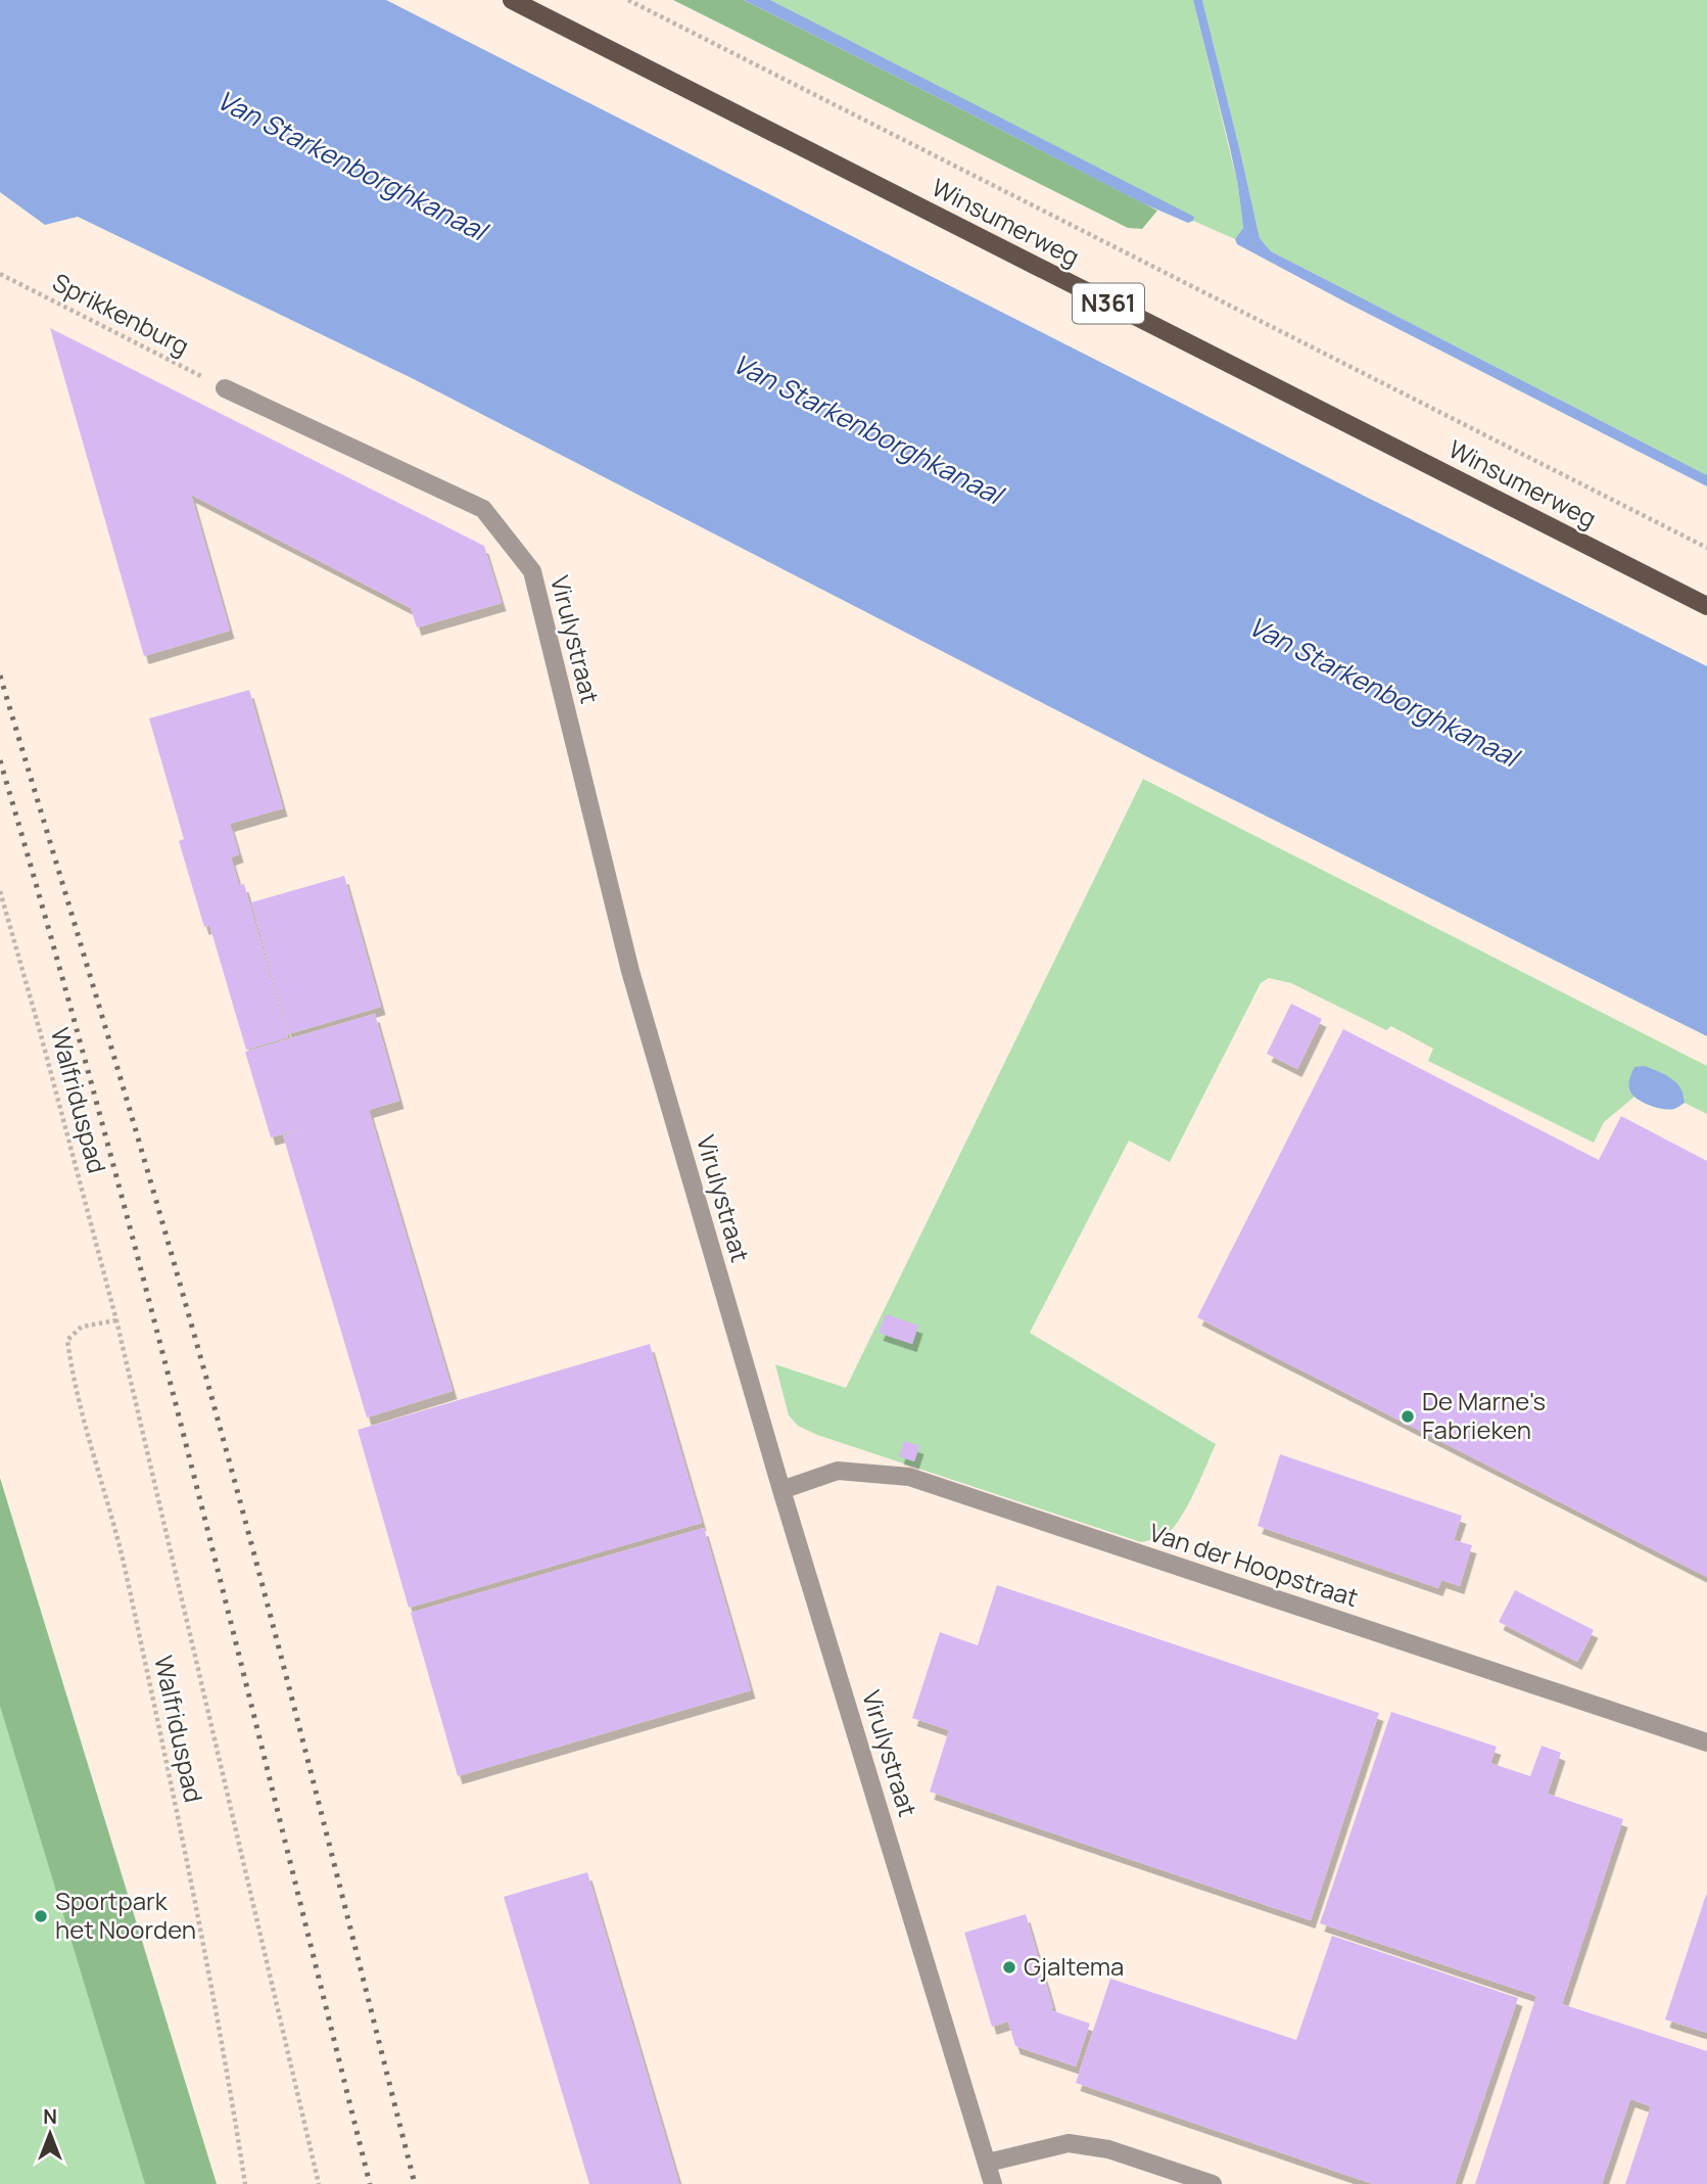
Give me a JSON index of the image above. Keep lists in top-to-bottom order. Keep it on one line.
{"streets":{"main road":["Winsumerweg","N361"],"street":["Virulystraat","Van der Hoopstraat"],"path":["Sprikkenburg","Walfriduspad"]},"crossings":[["Sprikkenburg","Virulystraat"],["Virulystraat","Van der Hoopstraat"]],"water":["Van Starkenborghkanaal"],"places":["De Marne's Fabrieken","Sportpark het Noorden","Gjaltema"],"north":"top"}
